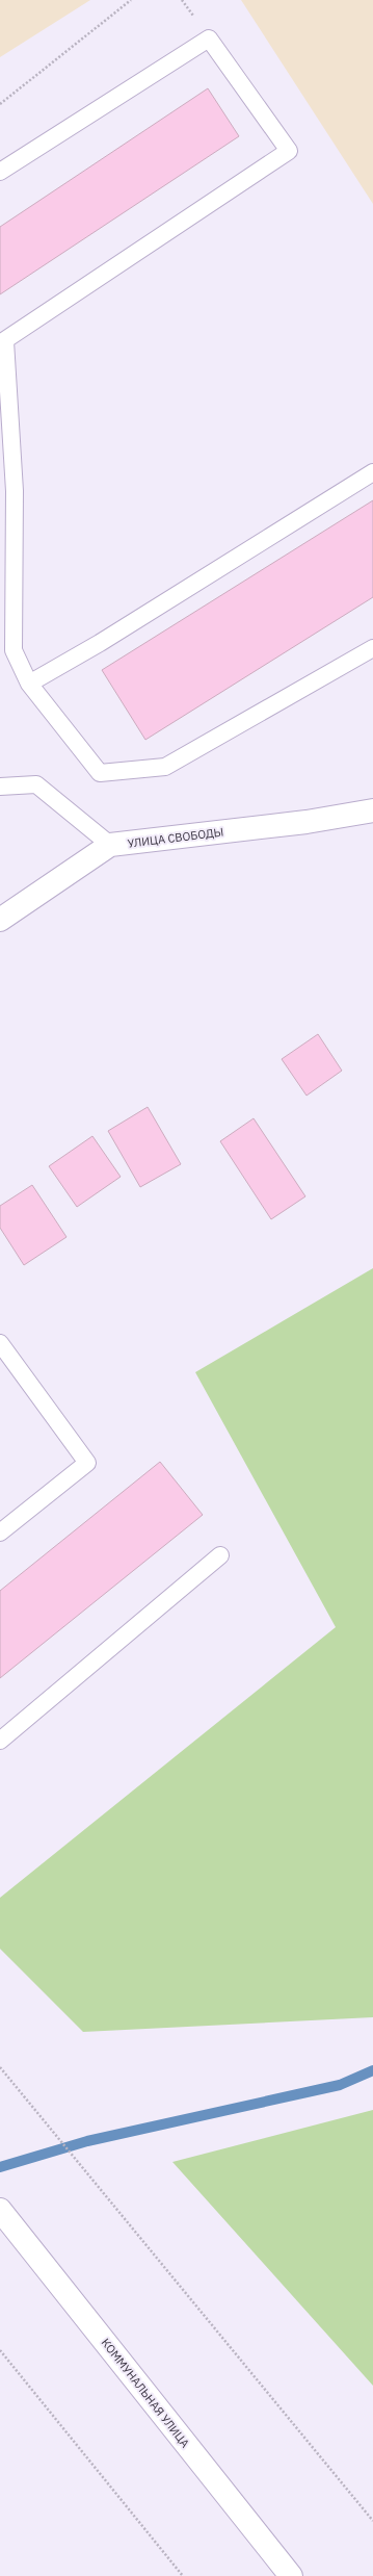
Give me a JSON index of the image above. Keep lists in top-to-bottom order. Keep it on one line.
{"streets":{"street":["УЛИЦА СВОБОДЫ","КОММУНАЛЬНАЯ УЛИЦА"]}}
